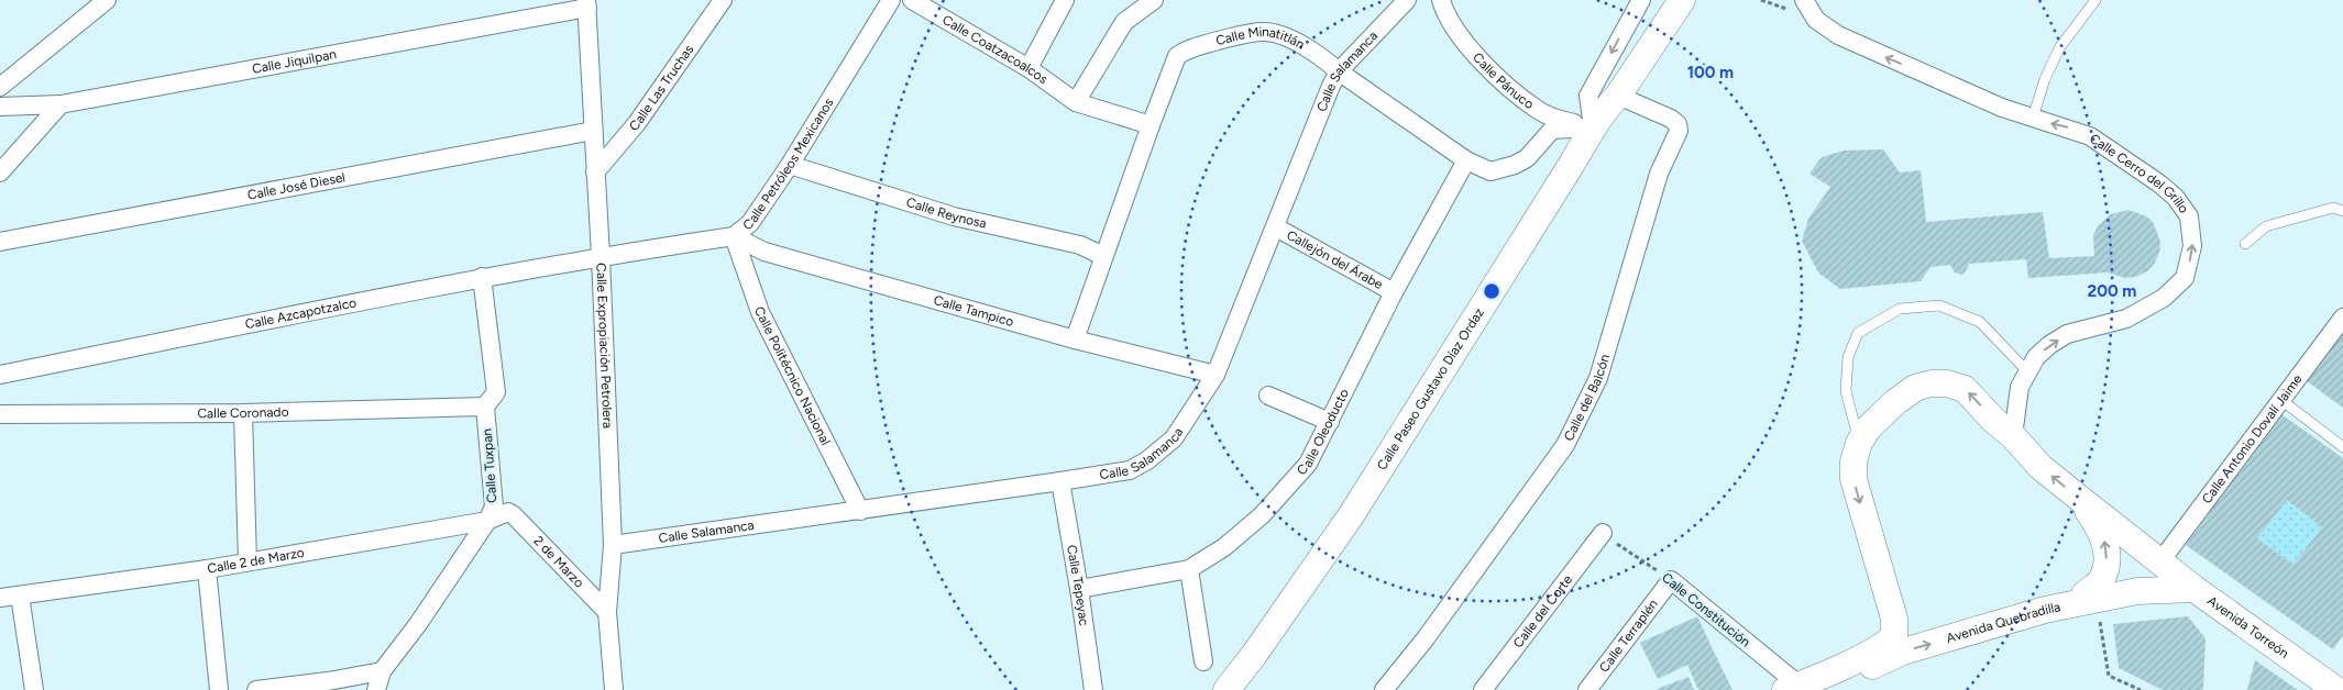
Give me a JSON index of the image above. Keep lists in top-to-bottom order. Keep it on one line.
{"streets":{"street":["Calle Minatitlán","Calle Coatzacoalcos","Calle Jiquilpan","Calle Salamanca","Calle Pánuco","Calle Las Truchas","Calle Petróleos Mexicanos","Calle Cerro del Grillo","Calle José Diesel","Calle Reynosa","Callejón del Árabe","Calle Tampico","Calle Azcapotzalco","Calle Expropiación Petrolera","Calle Politécnico Nacional","Calle Paseo Gustavo Díaz Ordaz","Calle del Balcón","Calle Coronado","Calle Oleoducto","Calle Antonio Dovalí Jaime","Calle Tuxpan","Calle 2 de Marzo","2 de Marzo","Calle Tepeyac","Calle Constitución","Calle del Corte","Avenida Quebradilla","Avenida Torreón","Calle Terraplén"]},"crossings":[["Calle Minatitlán","Calle Coatzacoalcos"],["Calle Minatitlán","Calle Salamanca"],["Calle Minatitlán","Calle Pánuco"],["Calle Minatitlán","Calle Reynosa"],["Calle Minatitlán","Calle Tampico"],["Calle Minatitlán","Calle Paseo Gustavo Díaz Ordaz"],["Calle Minatitlán","Calle Oleoducto"],["Calle Jiquilpan","Calle Expropiación Petrolera"],["Calle Salamanca","Callejón del Árabe"],["Calle Salamanca","Calle Tampico"],["Calle Salamanca","Calle Expropiación Petrolera"],["Calle Salamanca","Calle Politécnico Nacional"],["Calle Salamanca","Calle Tepeyac"],["Calle Pánuco","Calle Paseo Gustavo Díaz Ordaz"],["Calle Las Truchas","Calle Expropiación Petrolera"],["Calle Petróleos Mexicanos","Calle Reynosa"],["Calle Petróleos Mexicanos","Calle Tampico"],["Calle Petróleos Mexicanos","Calle Azcapotzalco"],["Calle Petróleos Mexicanos","Calle Expropiación Petrolera"],["Calle Petróleos Mexicanos","Calle Politécnico Nacional"],["Calle José Diesel","Calle Expropiación Petrolera"],["Callejón del Árabe","Calle Oleoducto"],["Calle Tampico","Calle Politécnico Nacional"],["Calle Azcapotzalco","Calle Expropiación Petrolera"],["Calle Azcapotzalco","Calle Tuxpan"],["Calle Expropiación Petrolera","2 de Marzo"],["Calle Paseo Gustavo Díaz Ordaz","Calle del Balcón"],["Calle Coronado","Calle Tuxpan"],["Calle Oleoducto","Calle Tepeyac"],["Calle Antonio Dovalí Jaime","Avenida Torreón"],["Calle Tuxpan","Calle 2 de Marzo"],["Calle 2 de Marzo","2 de Marzo"],["Calle Constitución","Calle del Corte"],["Calle Constitución","Avenida Quebradilla"],["Calle Constitución","Calle Terraplén"],["Avenida Quebradilla","Avenida Torreón"]],"one_way":["Avenida Quebradilla"],"rings":["100 m","200 m"]}
